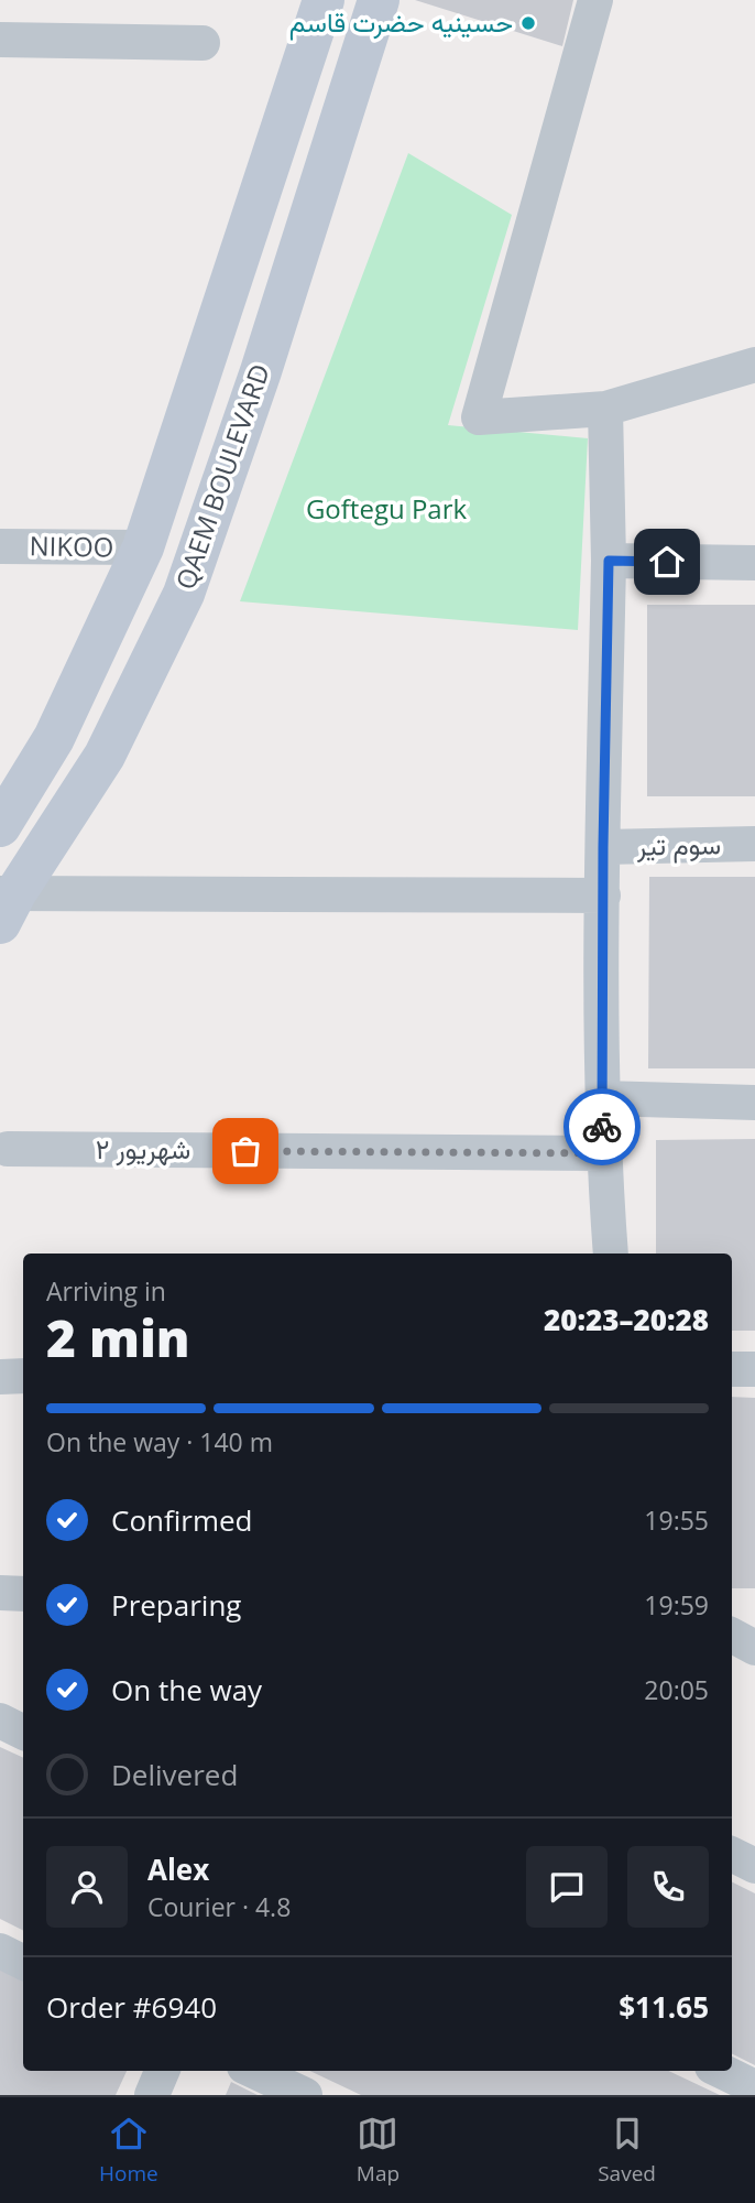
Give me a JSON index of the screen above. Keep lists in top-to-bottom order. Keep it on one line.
{"streets":{"street":["QAEM BOULEVARD","NIKOO","سوم تیر","شهریور ۲"]},"crossings":[["QAEM BOULEVARD","NIKOO"]],"parks":["Goftegu Park"],"places":["حسینیه حضرت قاسم"],"page":{"heading":["2 min","Arriving in","20:23–20:28"],"panel":["Alex","Courier · 4.8","Order #6940","$11.65"],"bar":"On the way · 140 m","list":[["Confirmed","19:55"],["Preparing","19:59"],["On the way","20:05"],"Delivered"],"tabs":["Home","Map","Saved"]}}
